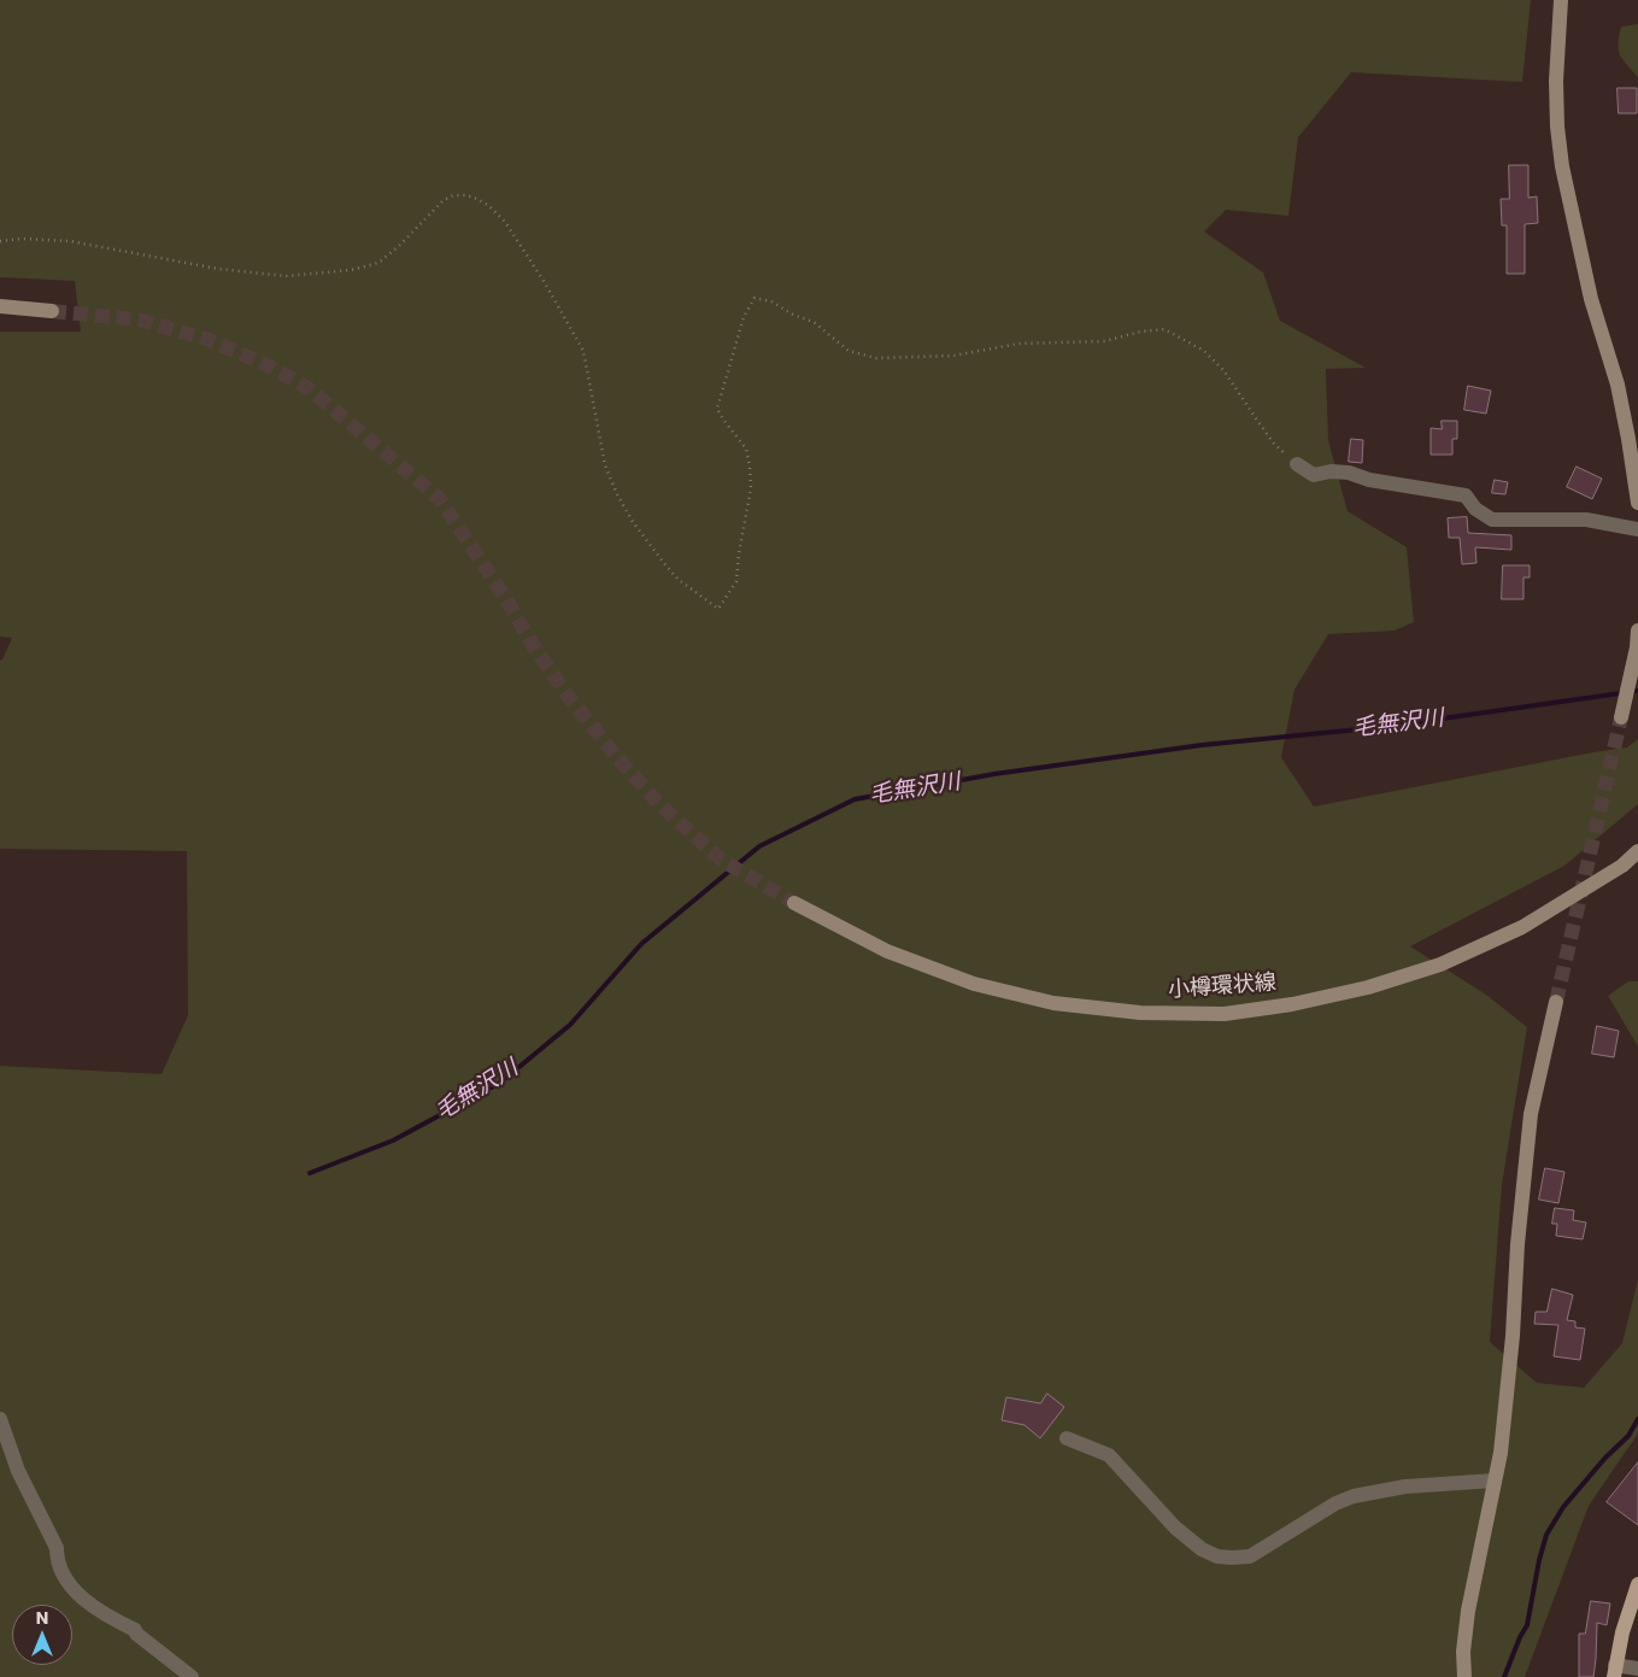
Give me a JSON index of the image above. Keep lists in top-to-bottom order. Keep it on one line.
{"streets":{"street":["小樽環状線"]},"water":["毛無沢川"],"north":"top"}
